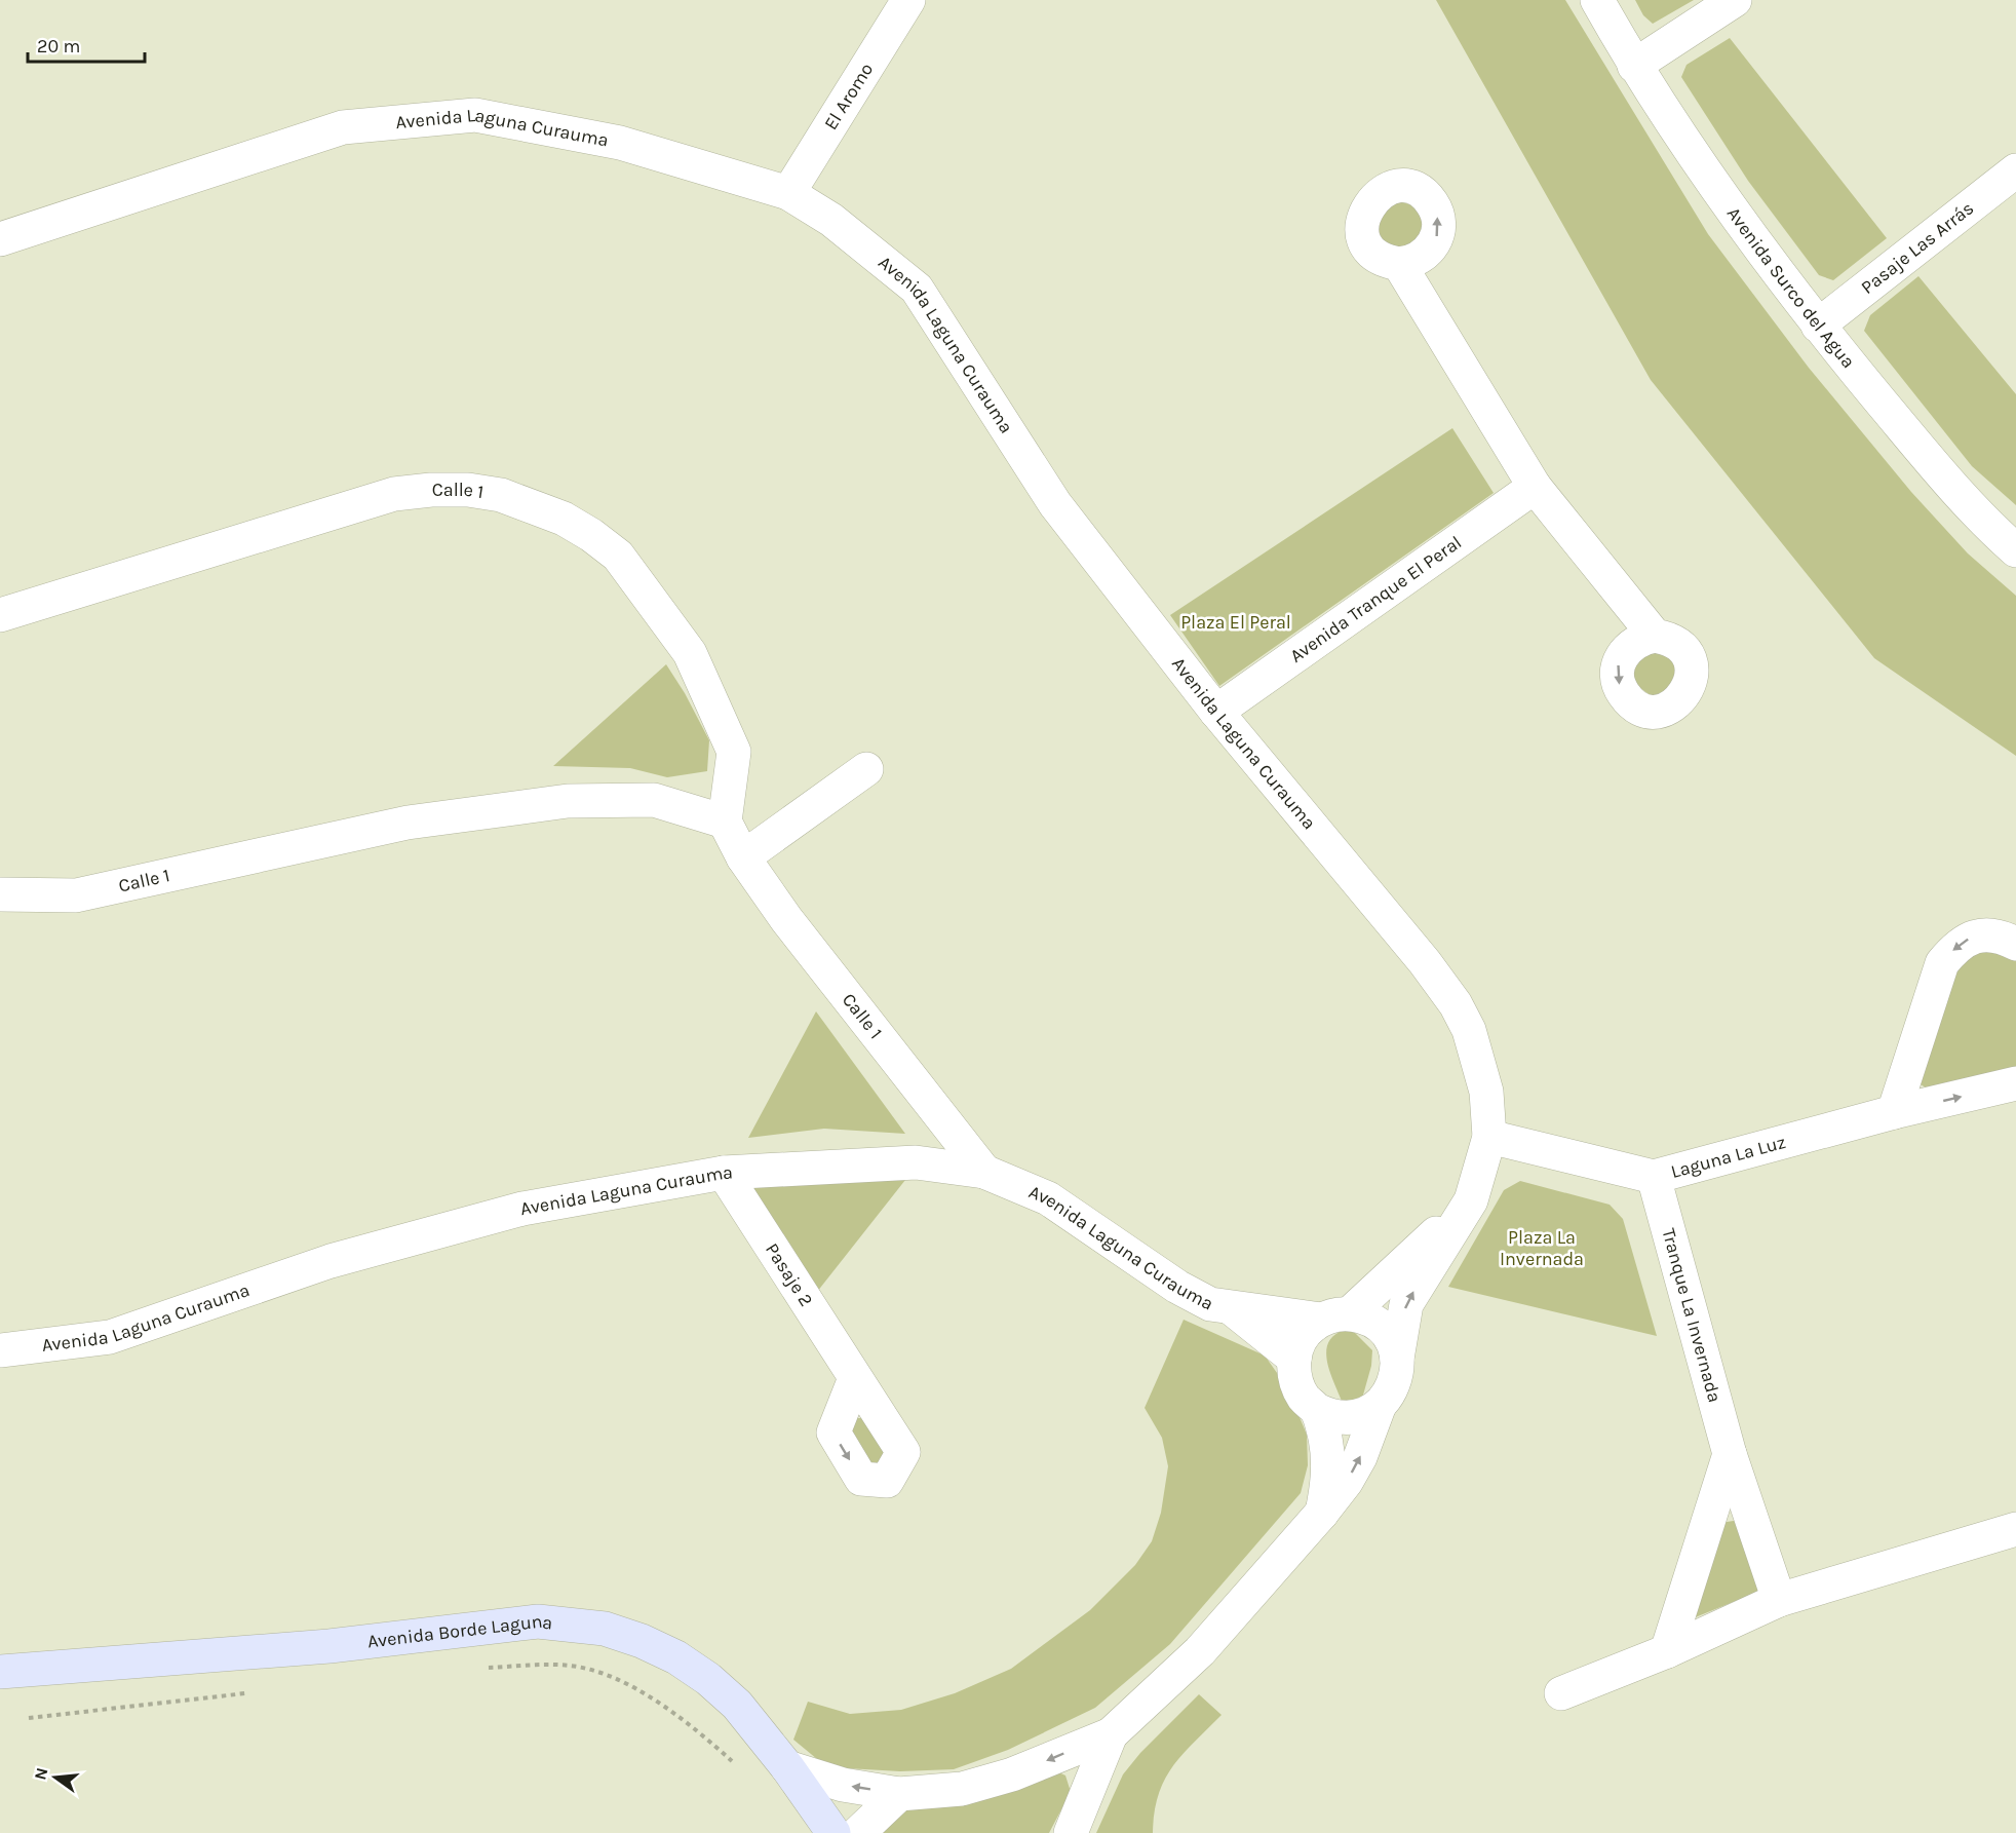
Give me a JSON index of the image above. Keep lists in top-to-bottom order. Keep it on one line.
{"streets":{"street":["El Aromo","Avenida Laguna Curauma","Pasaje Las Arrás","Avenida Surco del Agua","Calle 1","Avenida Tranque El Peral","Laguna La Luz","Pasaje 2","Tranque La Invernada","Avenida Borde Laguna"]},"crossings":[["El Aromo","Avenida Laguna Curauma"],["Avenida Laguna Curauma","Calle 1"],["Avenida Laguna Curauma","Avenida Tranque El Peral"],["Avenida Laguna Curauma","Laguna La Luz"],["Avenida Laguna Curauma","Pasaje 2"],["Avenida Laguna Curauma","Avenida Borde Laguna"],["Pasaje Las Arrás","Avenida Surco del Agua"],["Laguna La Luz","Tranque La Invernada"]],"parks":["Plaza El Peral","Plaza La Invernada"],"scale_bar":"20 m","north":"left"}
